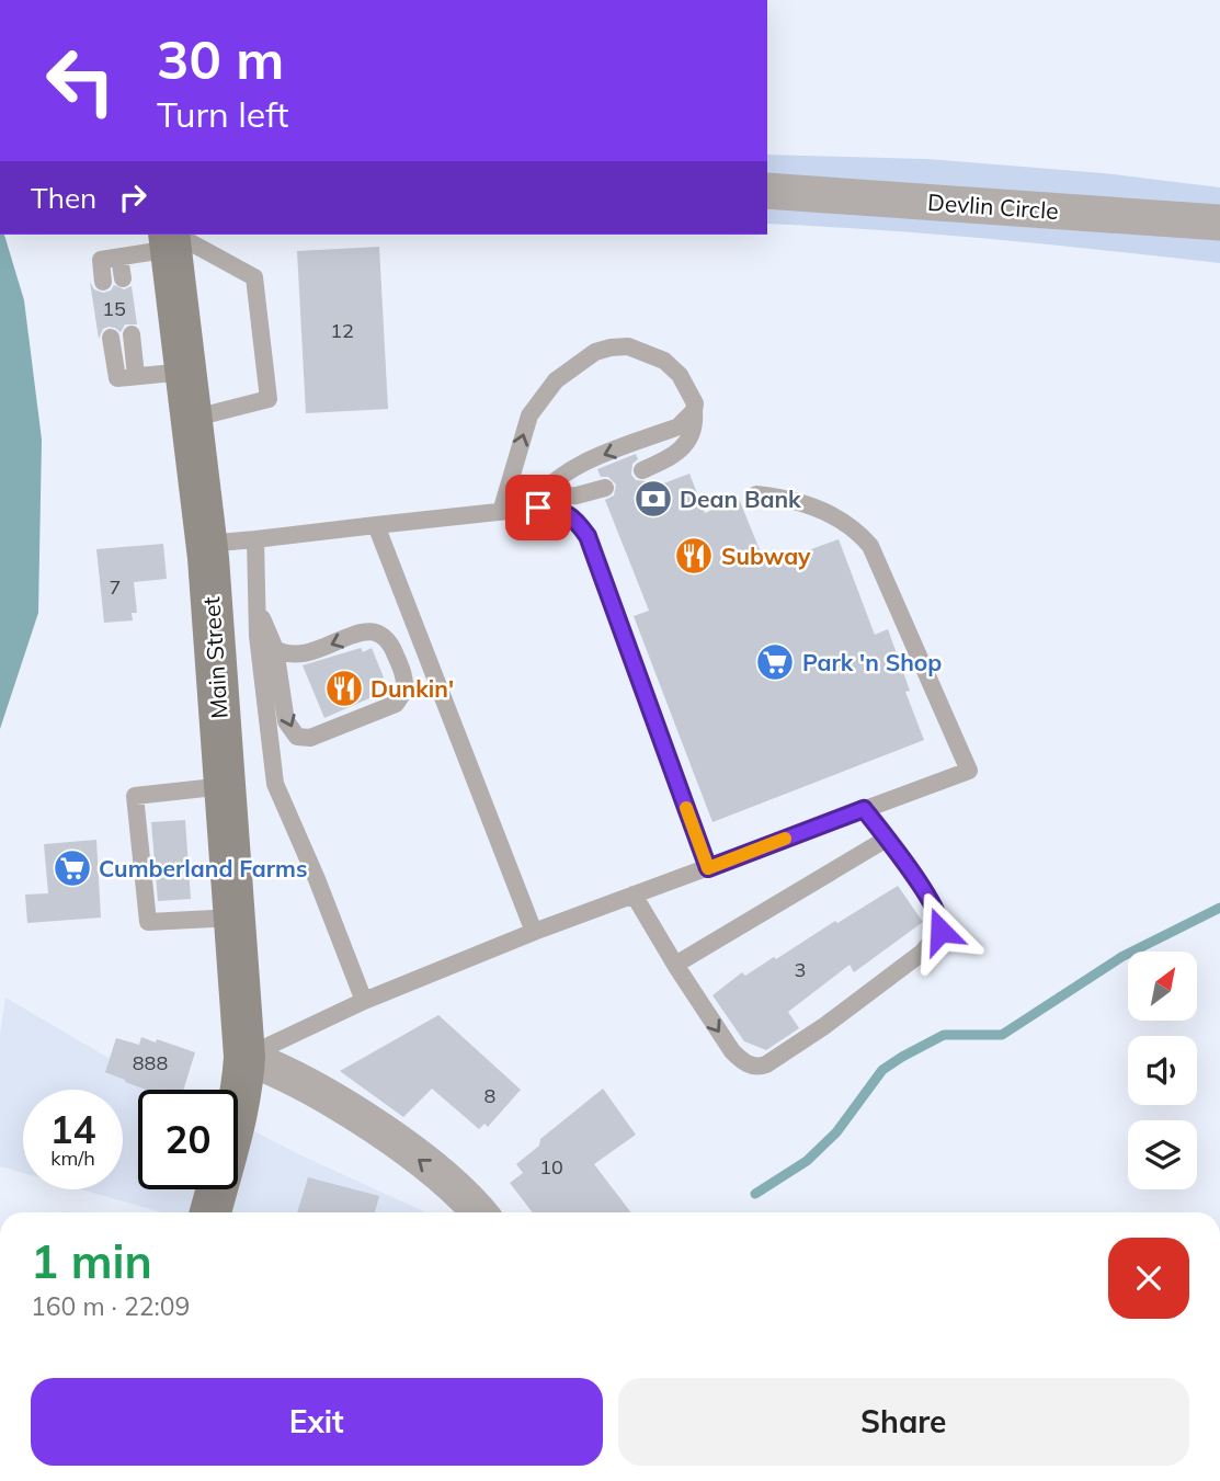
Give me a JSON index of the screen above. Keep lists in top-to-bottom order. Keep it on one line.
{"streets":{"main road":["Main Street"],"street":["Devlin Circle"]},"places":{"bank":["Dean Bank"],"restaurant":["Subway","Dunkin'"],"supermarket":["Park 'n Shop","Cumberland Farms"]},"house_numbers":["15","12","7","3","888","8","10"],"north":"top right","page":{"turn":["30 m","Turn left"],"then":"Then","speed":"14 km/h","limit":"20","heading":["1 min","160 m · 22:09"],"buttons":["Exit","Share"]}}
